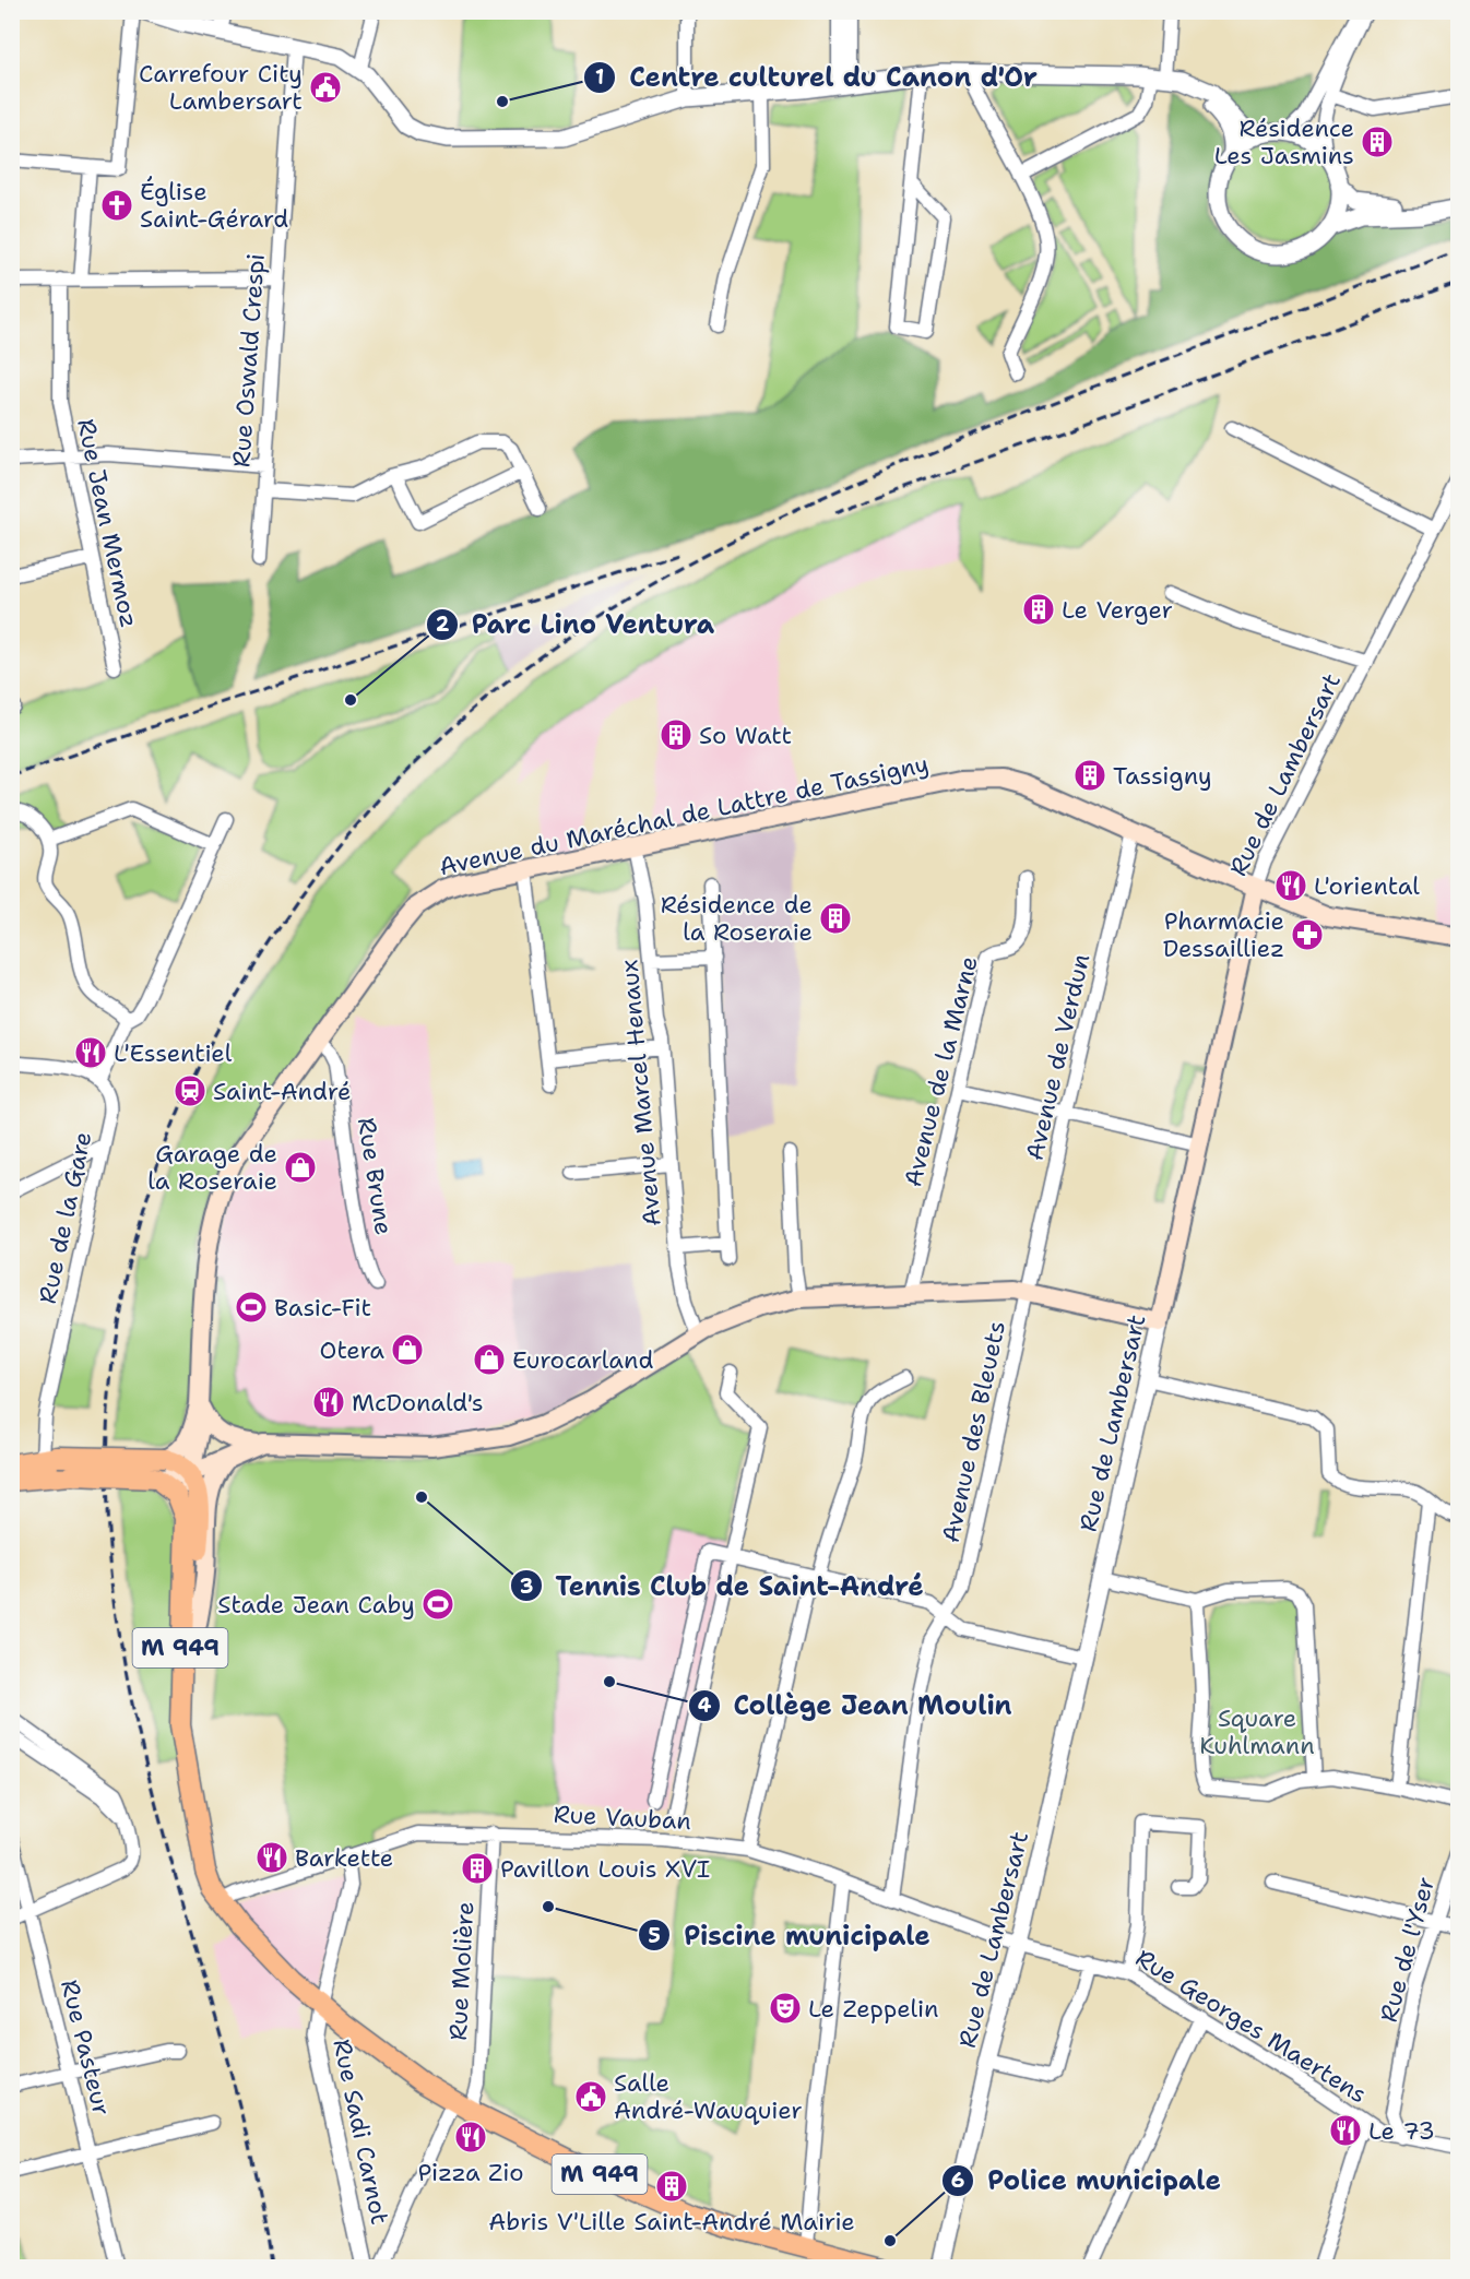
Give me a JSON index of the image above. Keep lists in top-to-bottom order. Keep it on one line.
{"streets":{"main road":["Rue de Lambersart","Avenue du Maréchal de Lattre de Tassigny","M 949"],"street":["Rue Oswald Crespi","Rue Jean Mermoz","Avenue de Verdun","Avenue de la Marne","Avenue Marcel Henaux","Rue Brune","Rue de la Gare","Avenue des Bleuets","Rue Vauban","Rue de l'Yser","Rue Molière","Rue Georges Maertens","Rue Pasteur","Rue Sadi Carnot"]},"crossings":[["Rue de Lambersart","Avenue du Maréchal de Lattre de Tassigny"],["Rue de Lambersart","Rue Vauban"],["Rue de Lambersart","Rue Georges Maertens"],["Avenue du Maréchal de Lattre de Tassigny","Avenue de Verdun"],["Avenue du Maréchal de Lattre de Tassigny","Avenue Marcel Henaux"],["Avenue du Maréchal de Lattre de Tassigny","Rue Brune"],["Avenue du Maréchal de Lattre de Tassigny","M 949"],["Avenue de Verdun","Avenue des Bleuets"],["Avenue des Bleuets","Rue Vauban"],["M 949","Rue Vauban"],["M 949","Rue Molière"],["M 949","Rue Sadi Carnot"],["Rue Vauban","Rue Molière"],["Rue Vauban","Rue Georges Maertens"],["Rue de l'Yser","Rue Georges Maertens"]],"parks":["Square Kuhlmann"],"places":{"public building":["Carrefour City Lambersart","Salle André-Wauquier"],"other":["Centre culturel du Canon d'Or","Parc Lino Ventura","Tennis Club de Saint-André","Collège Jean Moulin","Piscine municipale","Police municipale"],"building":["Résidence Les Jasmins","Le Verger","So Watt","Tassigny","Résidence de la Roseraie","Pavillon Louis XVI","Abris V'Lille Saint-André Mairie"],"church":["Église Saint-Gérard"],"restaurant":["L'oriental","L'Essentiel","McDonald's","Barkette","Le 73","Pizza Zio"],"pharmacy":["Pharmacie Dessailliez"],"station":["Saint-André"],"shop":["Garage de la Roseraie","Otera","Eurocarland"],"sports":["Basic-Fit","Stade Jean Caby"],"theatre":["Le Zeppelin"]}}
